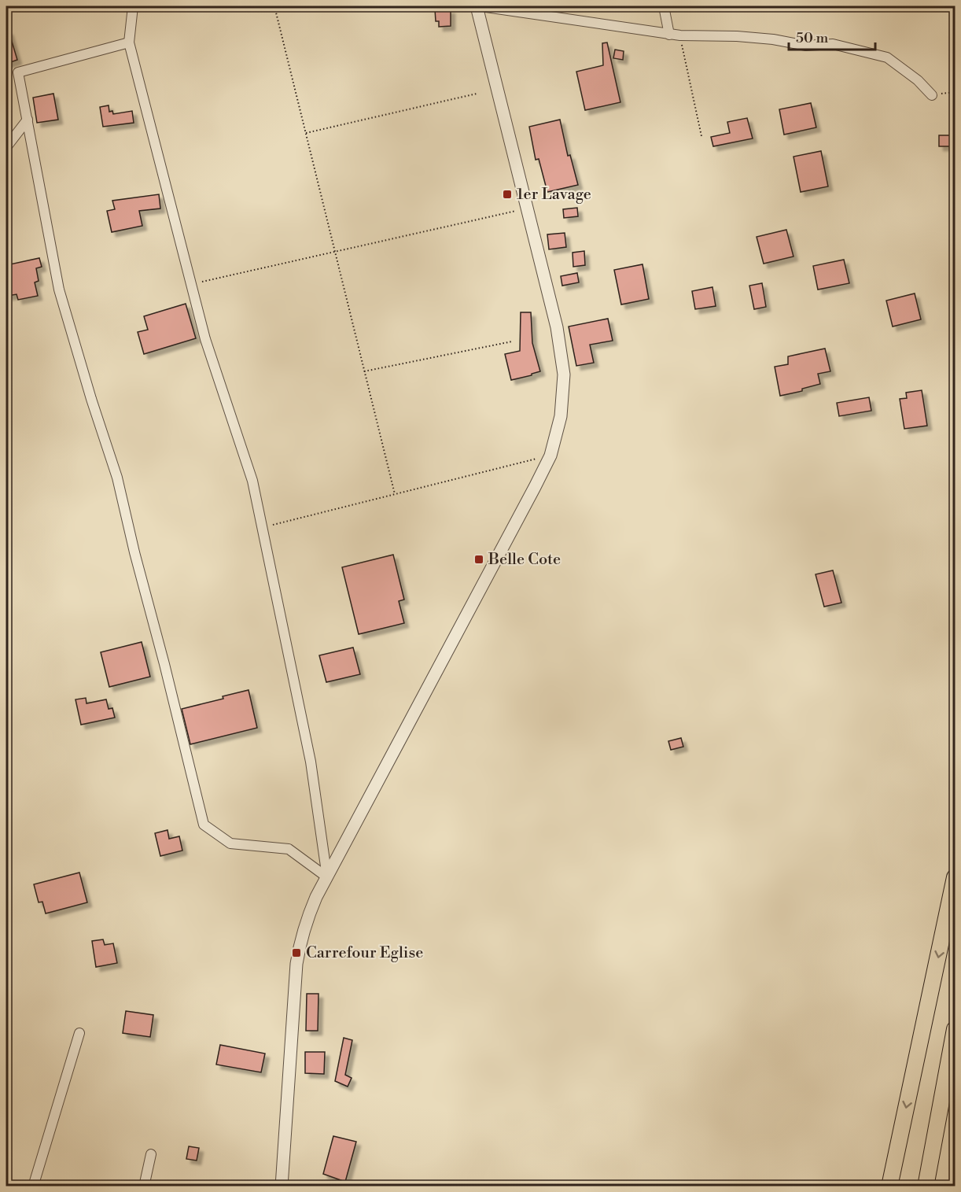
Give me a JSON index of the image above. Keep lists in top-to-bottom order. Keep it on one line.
{"places":{"transit":["1er Lavage","Belle Cote","Carrefour Eglise"]},"scale_bar":"50 m"}
